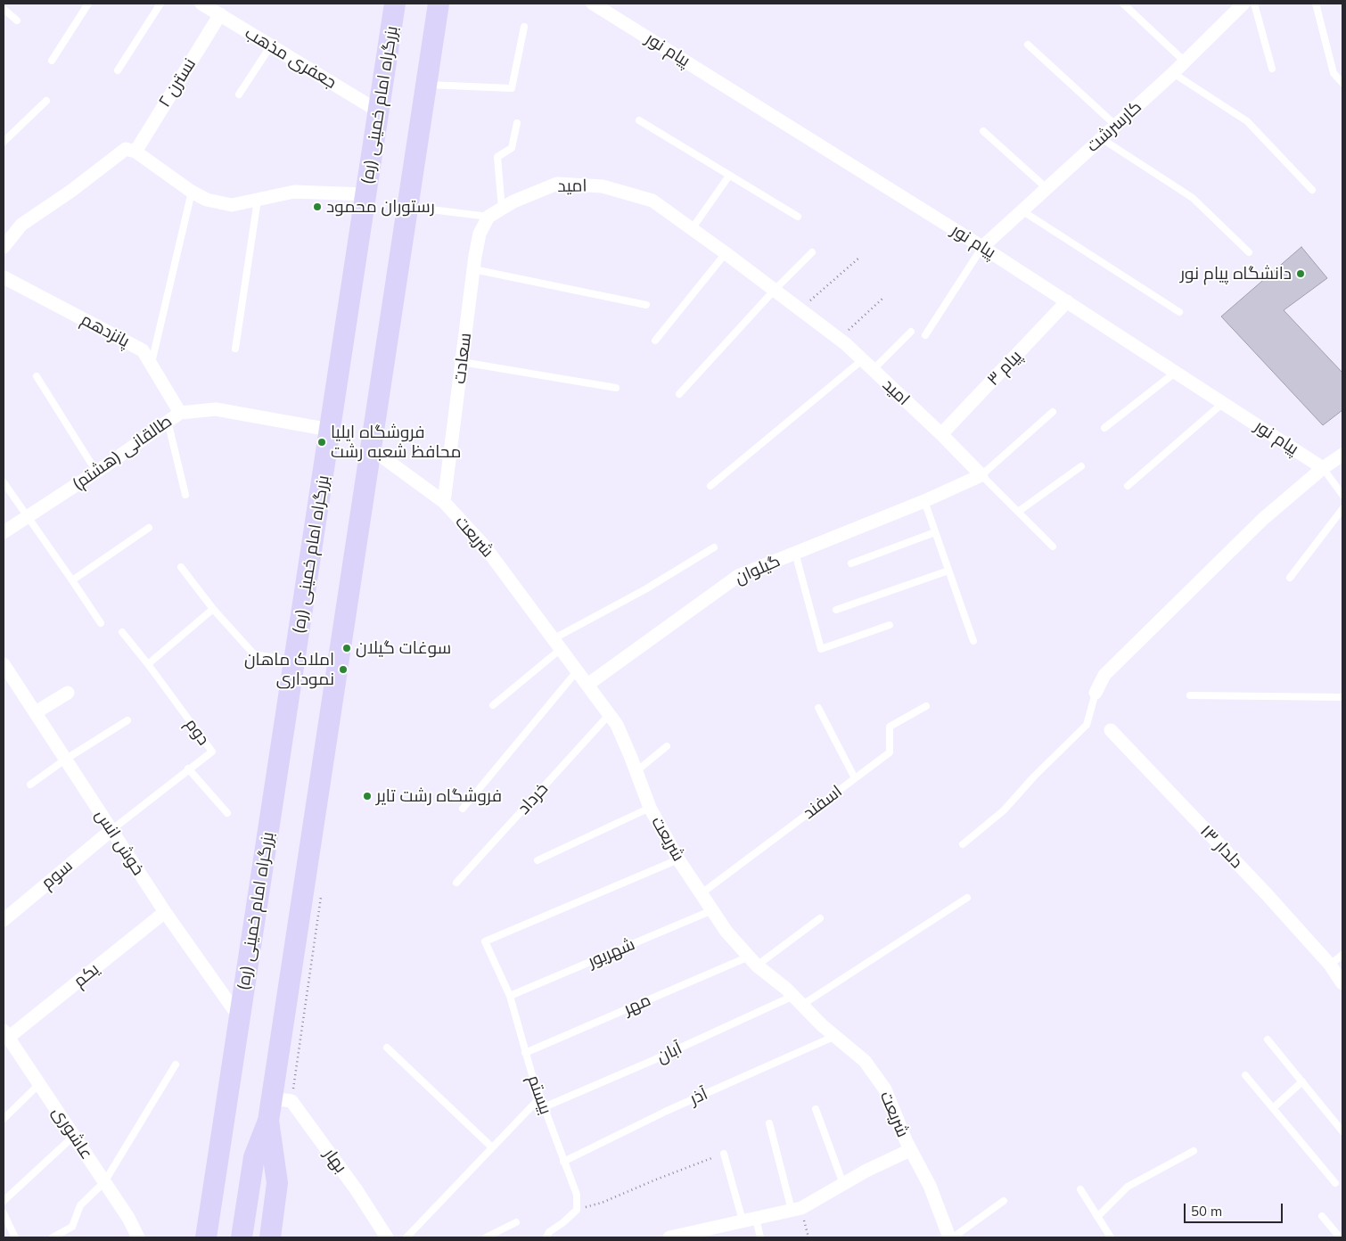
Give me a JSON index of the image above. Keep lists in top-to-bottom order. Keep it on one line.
{"streets":{"highway":["بزرگراه امام خمینی (ره)"],"street":["پیام نور","جعفری مذهب","نسترن ۲","کارسرشت","امید","پانزدهم","سعادت","پیام ۳","طالقانی (هشتم)","شریعت","گیلوان","خوش انس","دلدار ۱۳","سوم","یکم","عاشوری","بهار"],"lane":["دوم","خرداد","اسفند","شهریور","مهر","آبان","بیستم","آذر"]},"crossings":[["پیام نور","کارسرشت"],["پیام نور","پیام ۳"],["جعفری مذهب","نسترن ۲"],["جعفری مذهب","بزرگراه امام خمینی (ره)"],["بزرگراه امام خمینی (ره)","طالقانی (هشتم)"],["بزرگراه امام خمینی (ره)","خوش انس"],["امید","سعادت"],["امید","پیام ۳"],["امید","گیلوان"],["پانزدهم","طالقانی (هشتم)"],["سعادت","شریعت"],["شریعت","گیلوان"],["شریعت","خرداد"],["شریعت","اسفند"],["شریعت","شهریور"],["شریعت","مهر"],["شریعت","آبان"],["شریعت","بیستم"],["شریعت","آذر"],["دوم","خوش انس"],["دوم","سوم"],["خوش انس","سوم"],["خوش انس","یکم"],["شهریور","بیستم"],["یکم","عاشوری"],["مهر","بیستم"],["آبان","بیستم"],["بیستم","آذر"]],"places":["رستوران محمود","دانشگاه پیام نور","فروشگاه ایلیا محافظ شعبه رشت","سوغات گیلان","املاک ماهان نموداری","فروشگاه رشت تاير"],"scale_bar":"50 m"}
